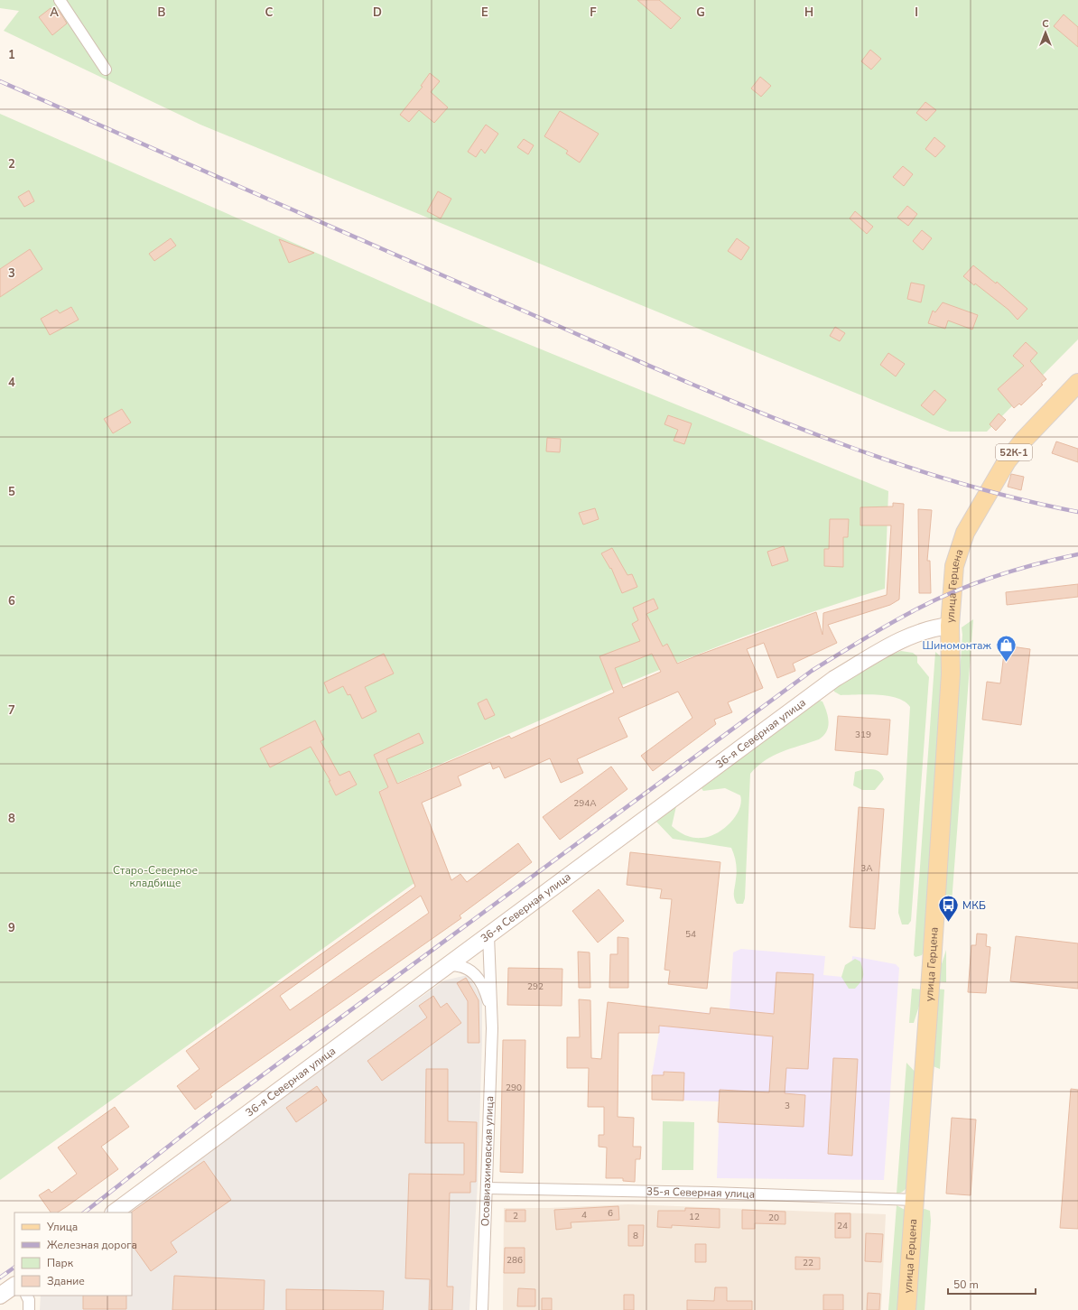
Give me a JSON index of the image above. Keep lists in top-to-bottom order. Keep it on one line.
{"streets":{"main road":["52К-1","улица Герцена","36-я Северная улица"],"street":["Осоавиахимовская улица","35-я Северная улица"]},"crossings":[["улица Герцена","36-я Северная улица"],["улица Герцена","35-я Северная улица"],["36-я Северная улица","Осоавиахимовская улица"],["Осоавиахимовская улица","35-я Северная улица"]],"parks":["Старо-Северное кладбище"],"places":{"shop":["Шиномонтаж"],"bus stop":["МКБ"]},"house_numbers":["319","294А","3А","54","292","290","3","6","4","2","12","20","24","8","286","22"],"legend":["Улица","Железная дорога","Парк","Здание"],"scale_bar":"50 m","north":"top","grid":{"columns":["A","B","C","D","E","F","G","H","I"],"rows":["1","2","3","4","5","6","7","8","9"]}}
